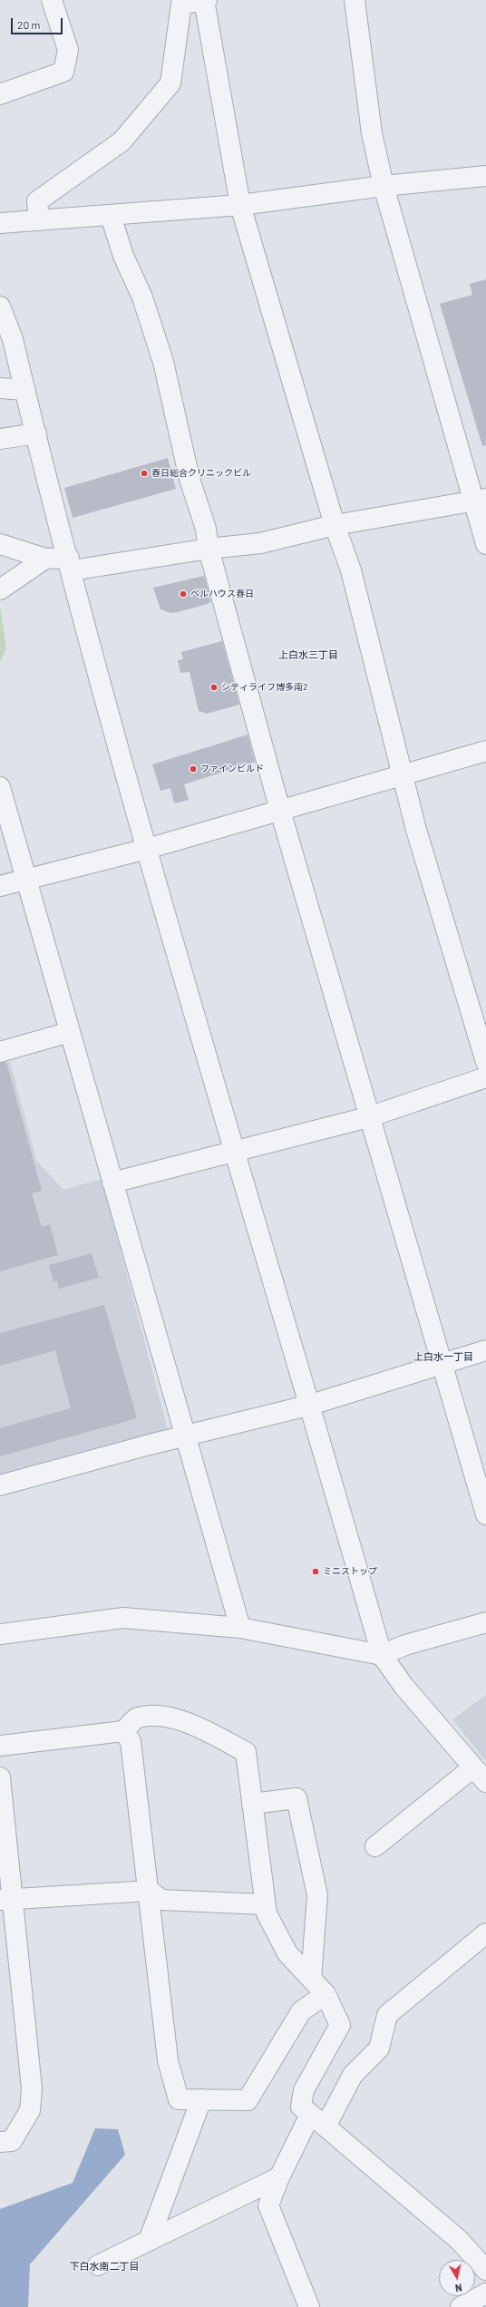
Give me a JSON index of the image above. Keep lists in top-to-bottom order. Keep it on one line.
{"districts":["上白水三丁目","上白水一丁目","下白水南二丁目"],"places":["春日総合クリニックビル","ベルハウス春日","シティライフ博多南2","ファインビルド","ミニストップ"],"scale_bar":"20 m","north":"bottom"}
